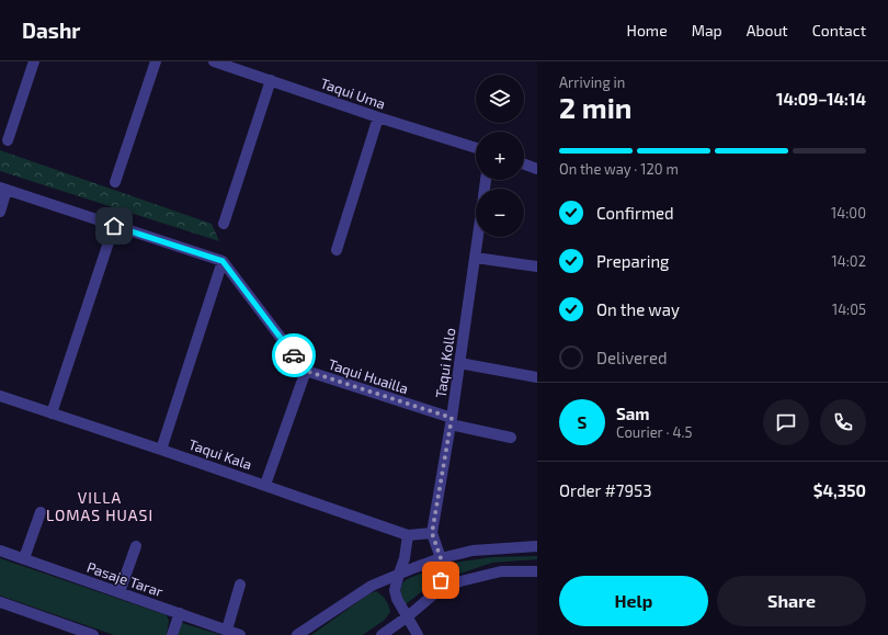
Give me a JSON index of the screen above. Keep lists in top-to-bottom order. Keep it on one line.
{"streets":{"street":["Taqui Uma","Taqui Kollo","Taqui Huailla","Taqui Kala","Pasaje Tarar"]},"crossings":[["Taqui Kollo","Taqui Huailla"],["Taqui Kollo","Taqui Kala"]],"districts":["VILLA LOMAS HUASI"],"page":{"header":"Dashr","nav":["Home","Map","About","Contact"],"heading":["2 min","Arriving in","14:09–14:14"],"panel":["Sam","Courier · 4.5","Order #7953","$4,350"],"map_buttons":["+","−"],"bar":"On the way · 120 m","list":[["Confirmed","14:00"],["Preparing","14:02"],["On the way","14:05"],"Delivered"],"round":"S","buttons":["Help","Share"]}}
